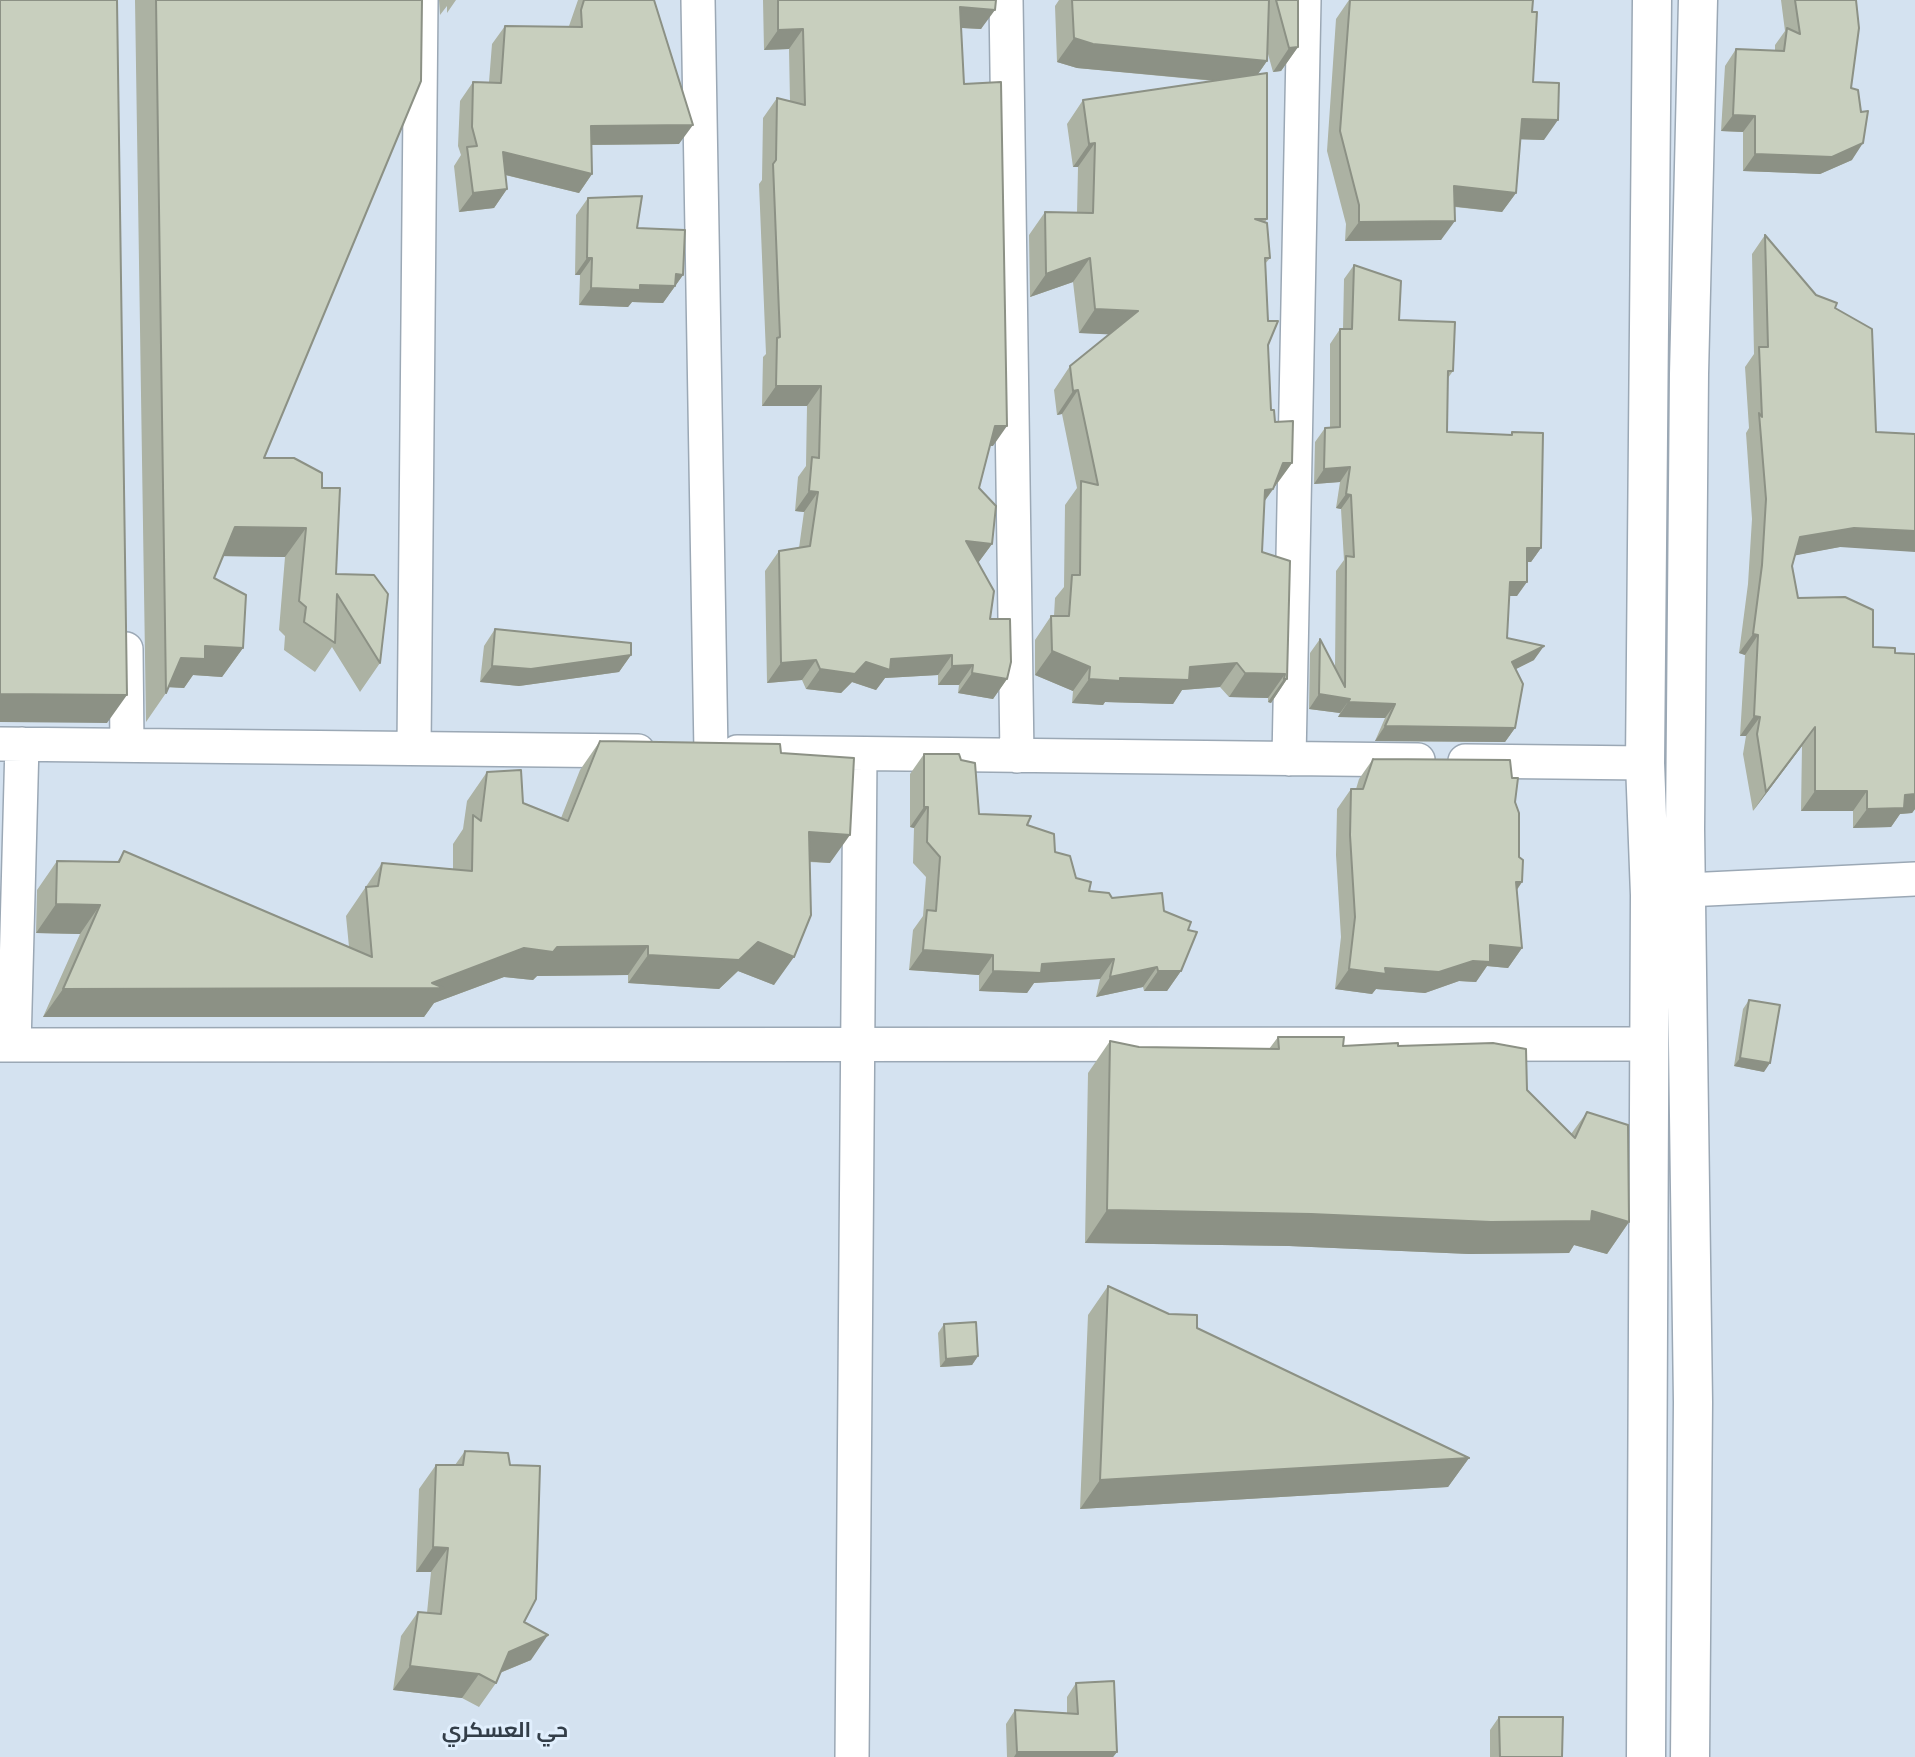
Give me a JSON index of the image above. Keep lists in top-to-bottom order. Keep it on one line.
{"districts":["حي العسكري"]}
